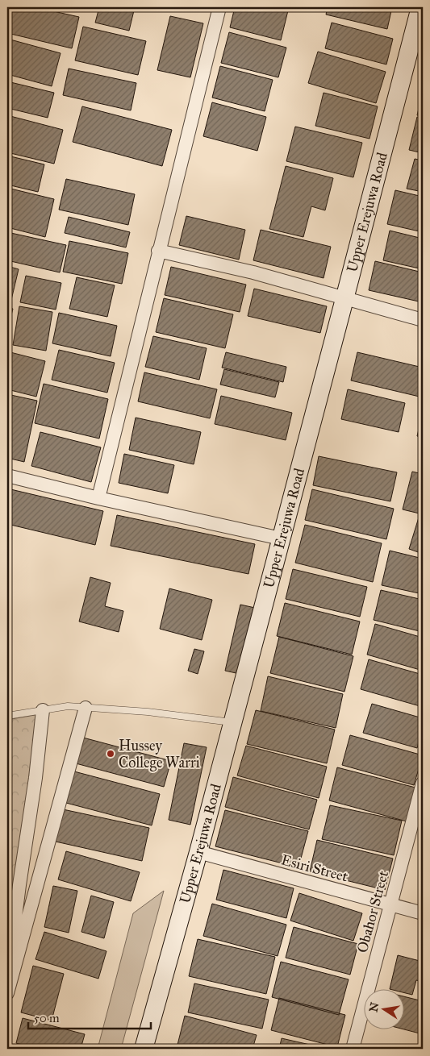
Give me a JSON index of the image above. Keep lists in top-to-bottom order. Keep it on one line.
{"streets":{"street":["Upper Erejuwa Road","Esiri Street","Obahor Street"]},"crossings":[["Upper Erejuwa Road","Esiri Street"],["Esiri Street","Obahor Street"]],"places":["Hussey College Warri"],"scale_bar":"50 m","north":"left"}
